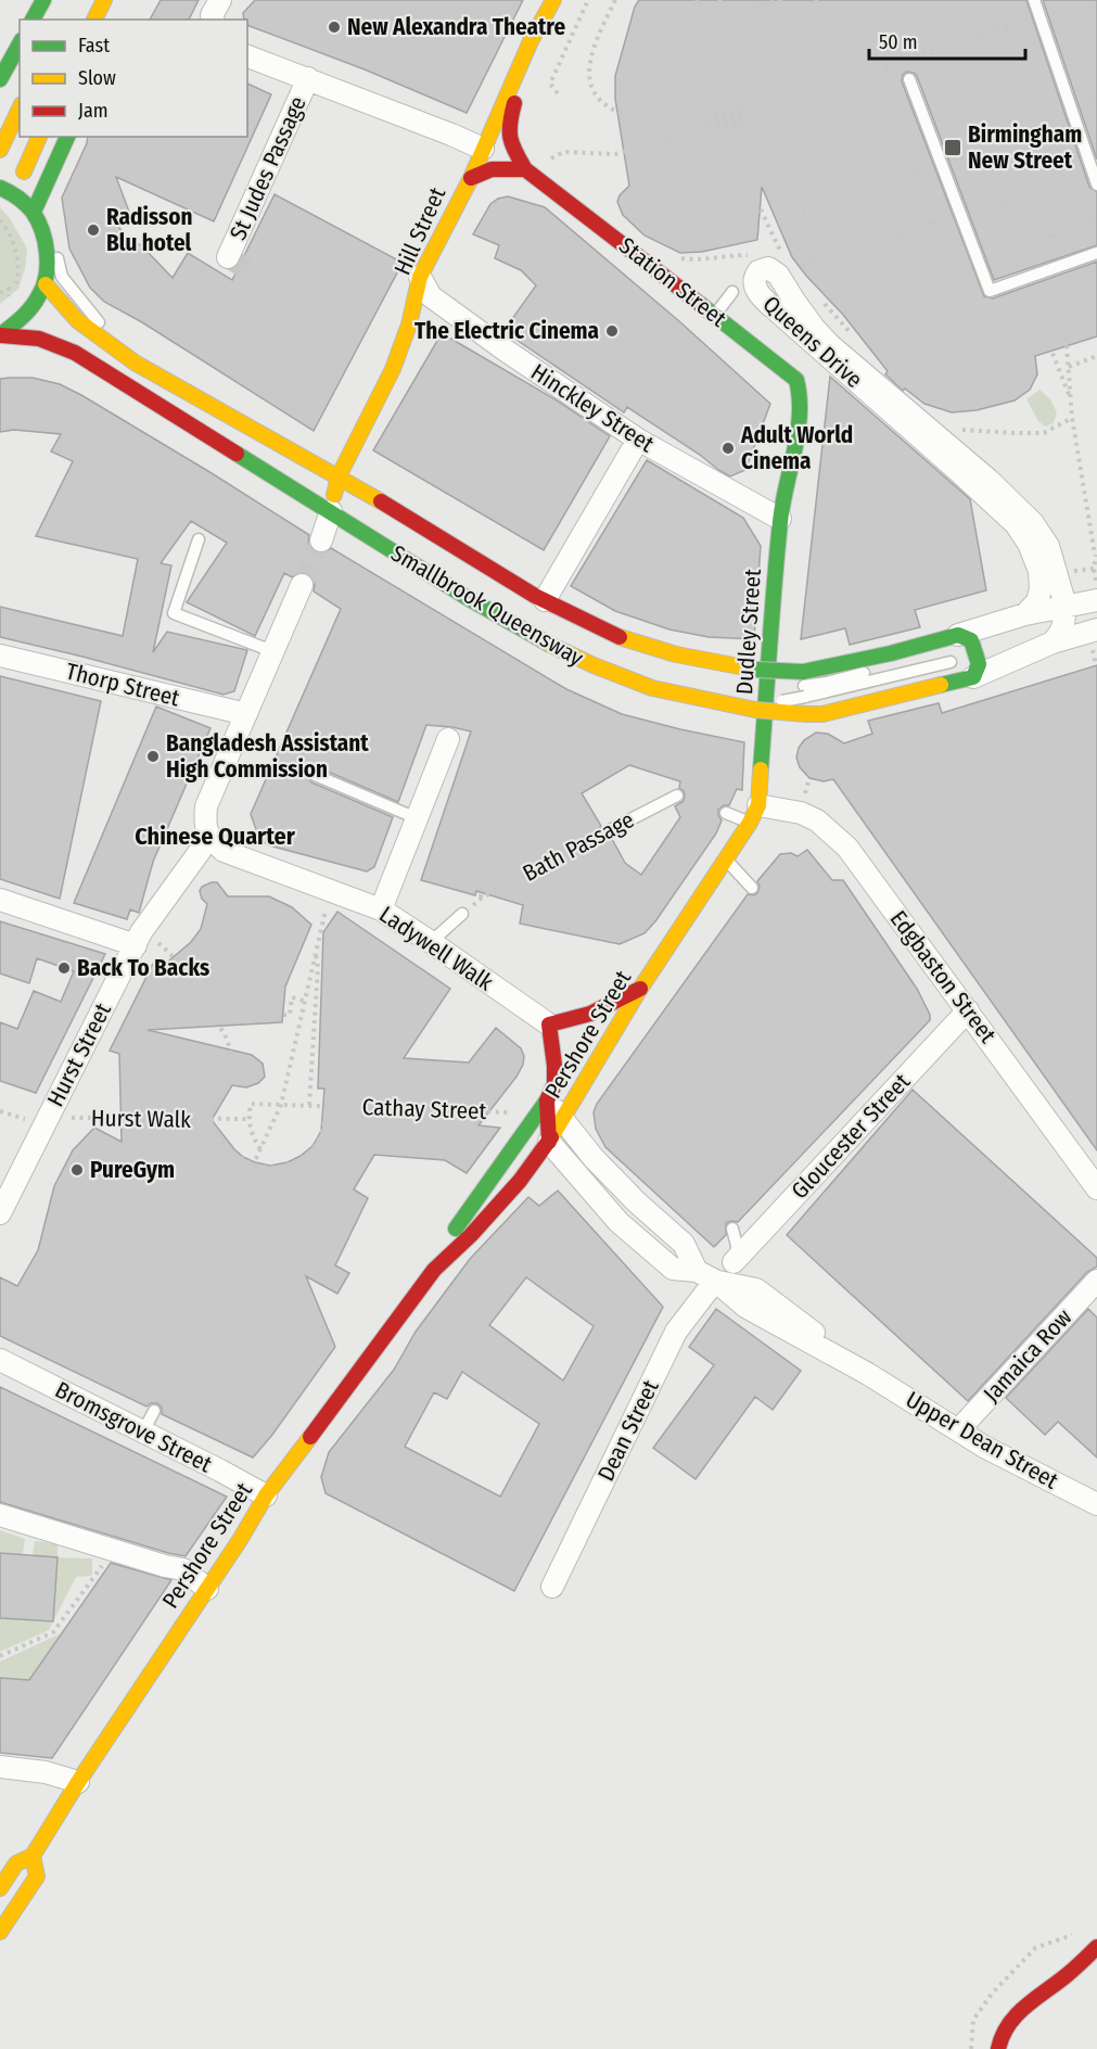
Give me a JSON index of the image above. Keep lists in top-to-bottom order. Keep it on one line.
{"streets":{"main road":["Hill Street","Station Street","Smallbrook Queensway","Dudley Street","Pershore Street"],"street":["St Judes Passage","Queens Drive","Hinckley Street","Thorp Street","Ladywell Walk","Edgbaston Street","Hurst Street","Gloucester Street","Jamaica Row","Bromsgrove Street","Dean Street","Upper Dean Street"],"lane":["Bath Passage"],"path":["Cathay Street","Hurst Walk"]},"crossings":[["Hill Street","Station Street"],["Hill Street","Hinckley Street"],["Hill Street","Smallbrook Queensway"],["Station Street","Dudley Street"],["Queens Drive","Smallbrook Queensway"],["Hinckley Street","Dudley Street"],["Dudley Street","Edgbaston Street"],["Dudley Street","Pershore Street"],["Ladywell Walk","Hurst Street"],["Edgbaston Street","Pershore Street"],["Edgbaston Street","Gloucester Street"],["Pershore Street","Bromsgrove Street"],["Pershore Street","Upper Dean Street"],["Cathay Street","Hurst Walk"],["Jamaica Row","Upper Dean Street"],["Dean Street","Upper Dean Street"]],"districts":["Chinese Quarter"],"places":{"other":["New Alexandra Theatre","Radisson Blu hotel","The Electric Cinema","Adult World Cinema","Bangladesh Assistant High Commission","Back To Backs","PureGym"],"transit":["Birmingham New Street"]},"legend":["Fast","Slow","Jam"],"scale_bar":"50 m"}
